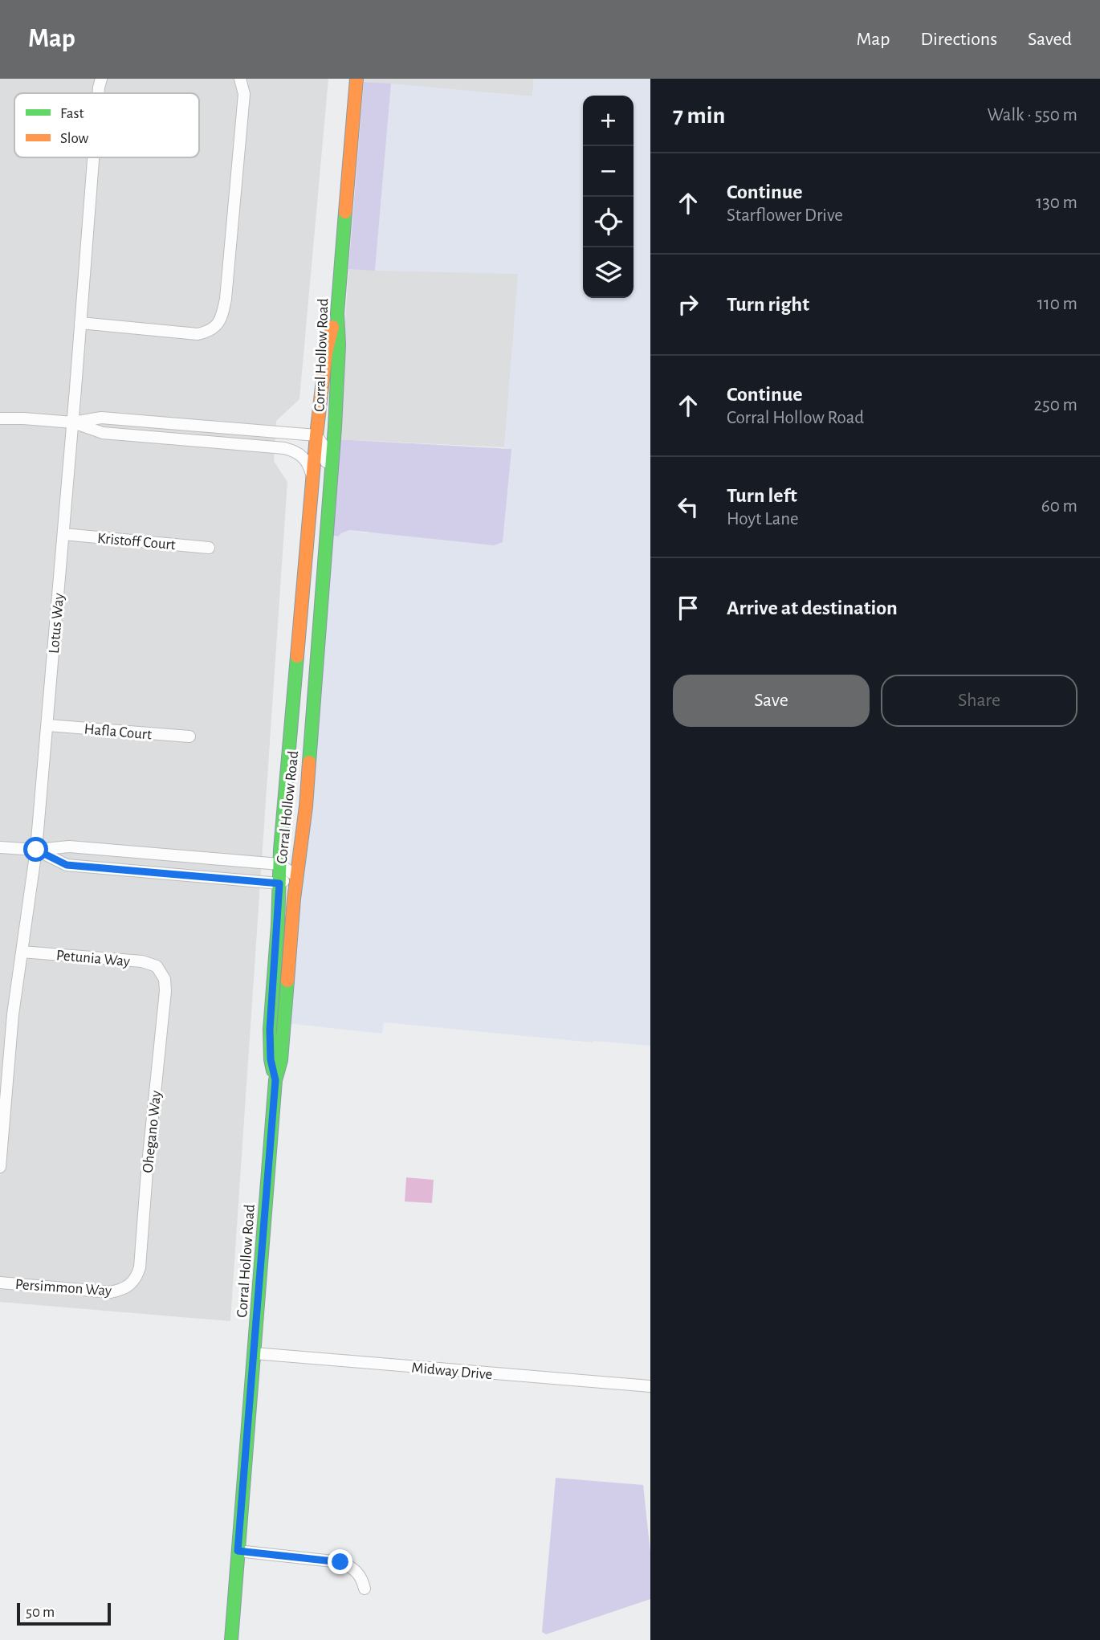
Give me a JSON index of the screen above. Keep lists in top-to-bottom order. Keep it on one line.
{"streets":{"main road":["Corral Hollow Road"],"street":["Kristoff Court","Lotus Way","Hafla Court","Petunia Way","Ohegano Way","Persimmon Way","Midway Drive"]},"crossings":[["Corral Hollow Road","Midway Drive"],["Kristoff Court","Lotus Way"],["Lotus Way","Hafla Court"],["Lotus Way","Petunia Way"],["Petunia Way","Ohegano Way"],["Ohegano Way","Persimmon Way"]],"legend":["Fast","Slow"],"scale_bar":"50 m","page":{"header":"Map","nav":["Map","Directions","Saved"],"heading":["7 min","Walk · 550 m"],"map_buttons":["+","−"],"list":[["Continue","Starflower Drive","130 m"],["Turn right","110 m"],["Continue","Corral Hollow Road","250 m"],["Turn left","Hoyt Lane","60 m"],"Arrive at destination"],"buttons":["Save","Share"],"scale":"50 m"}}
